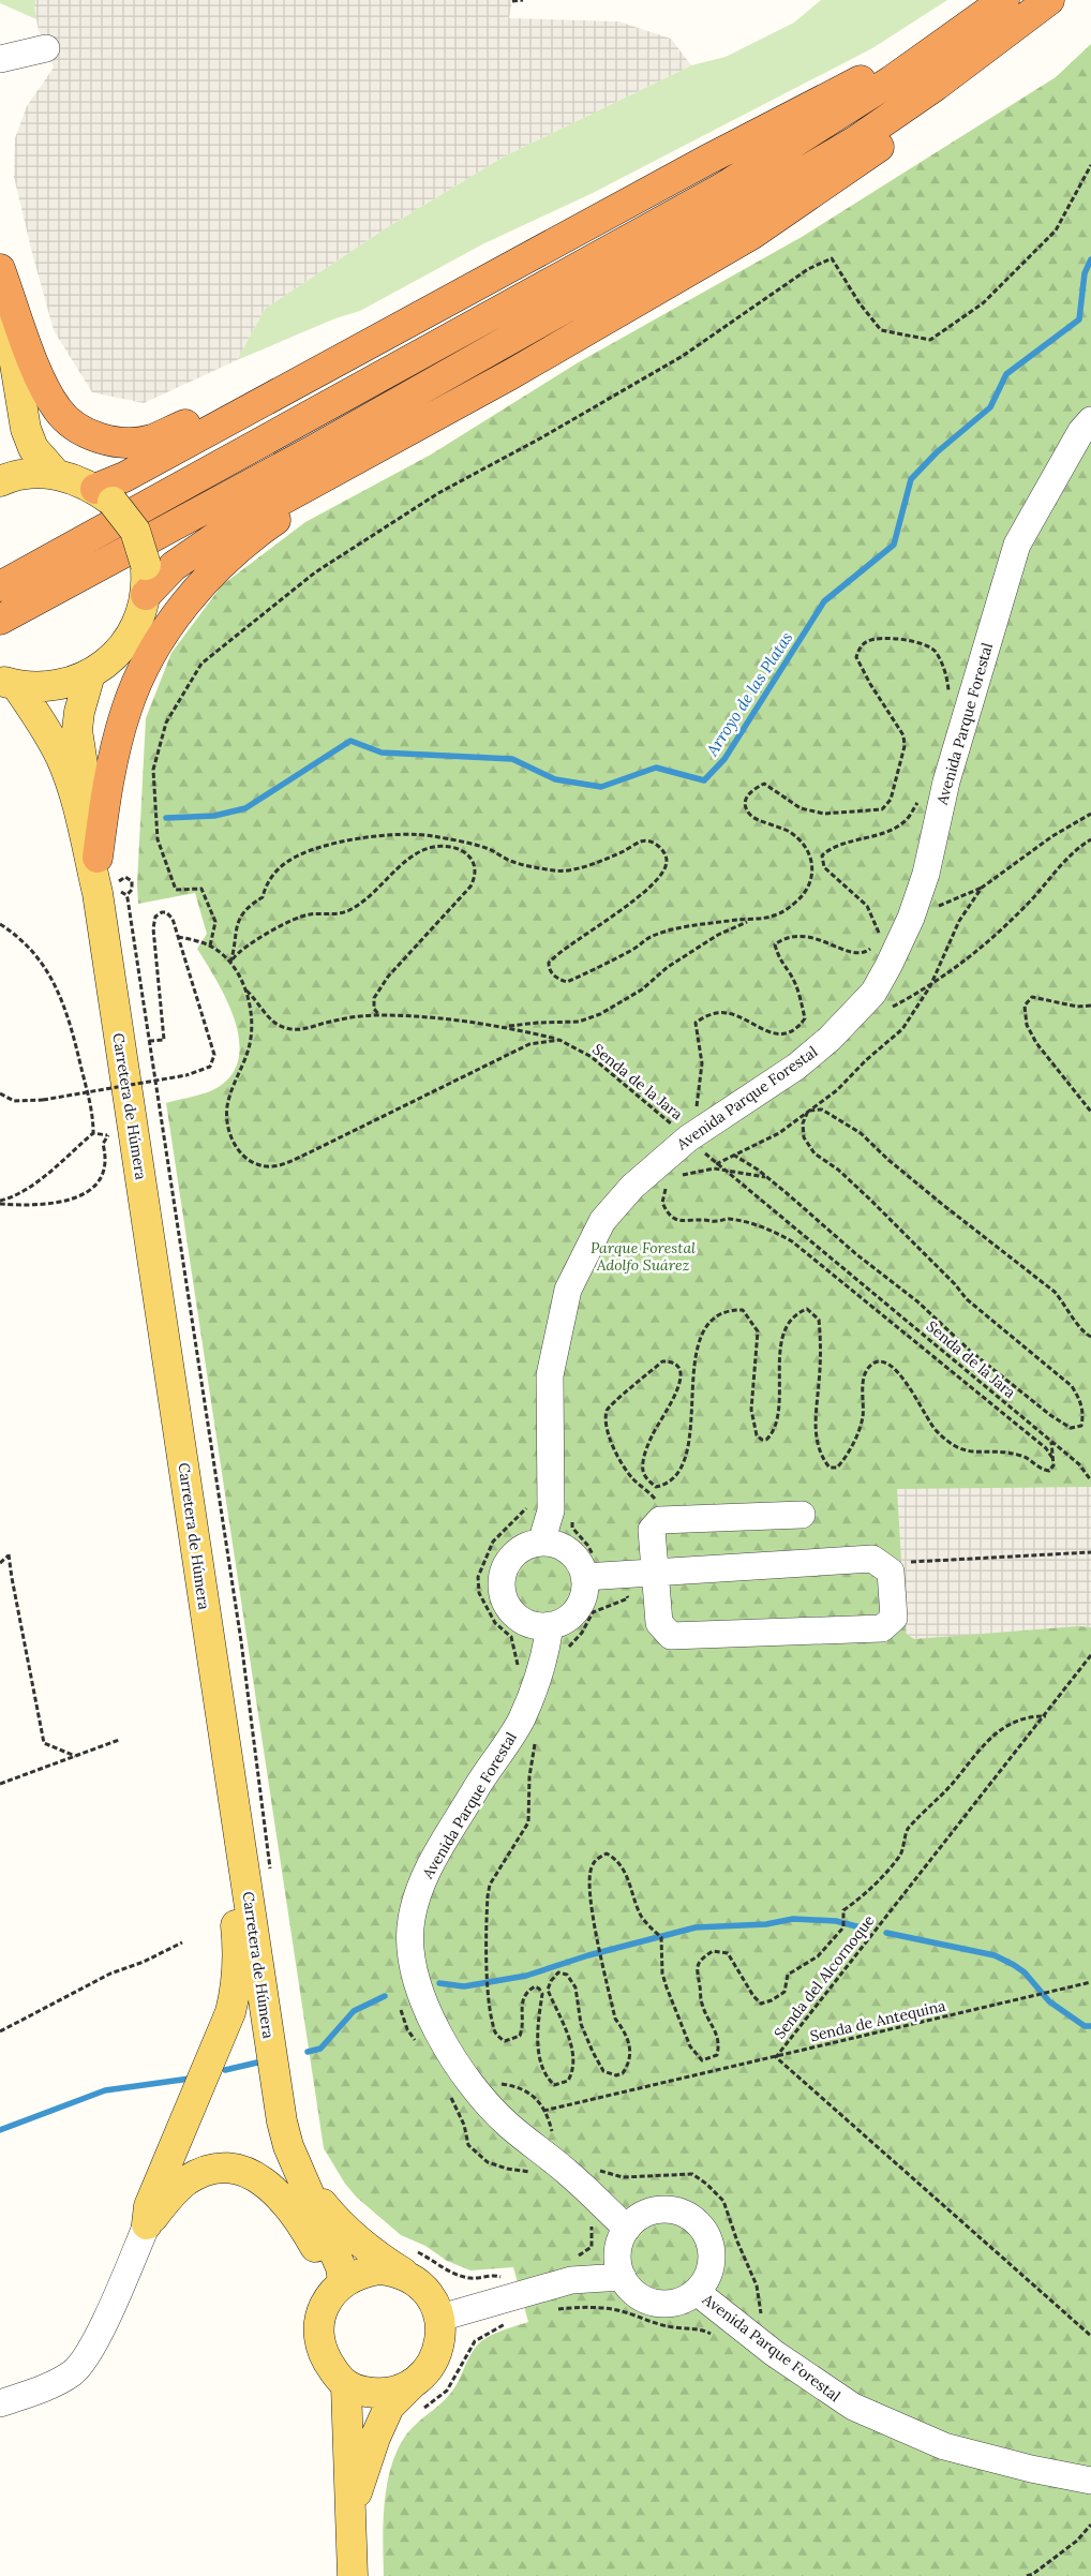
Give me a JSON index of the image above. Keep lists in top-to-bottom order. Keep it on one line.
{"streets":{"main road":["Carretera de Húmera"],"street":["Avenida Parque Forestal"],"path":["Senda de la Jara","Senda del Alcornoque","Senda de Antequina"]},"crossings":[["Avenida Parque Forestal","Senda de la Jara"],["Senda del Alcornoque","Senda de Antequina"]],"water":["Arroyo de las Platas"],"parks":["Parque Forestal Adolfo Suárez"]}
